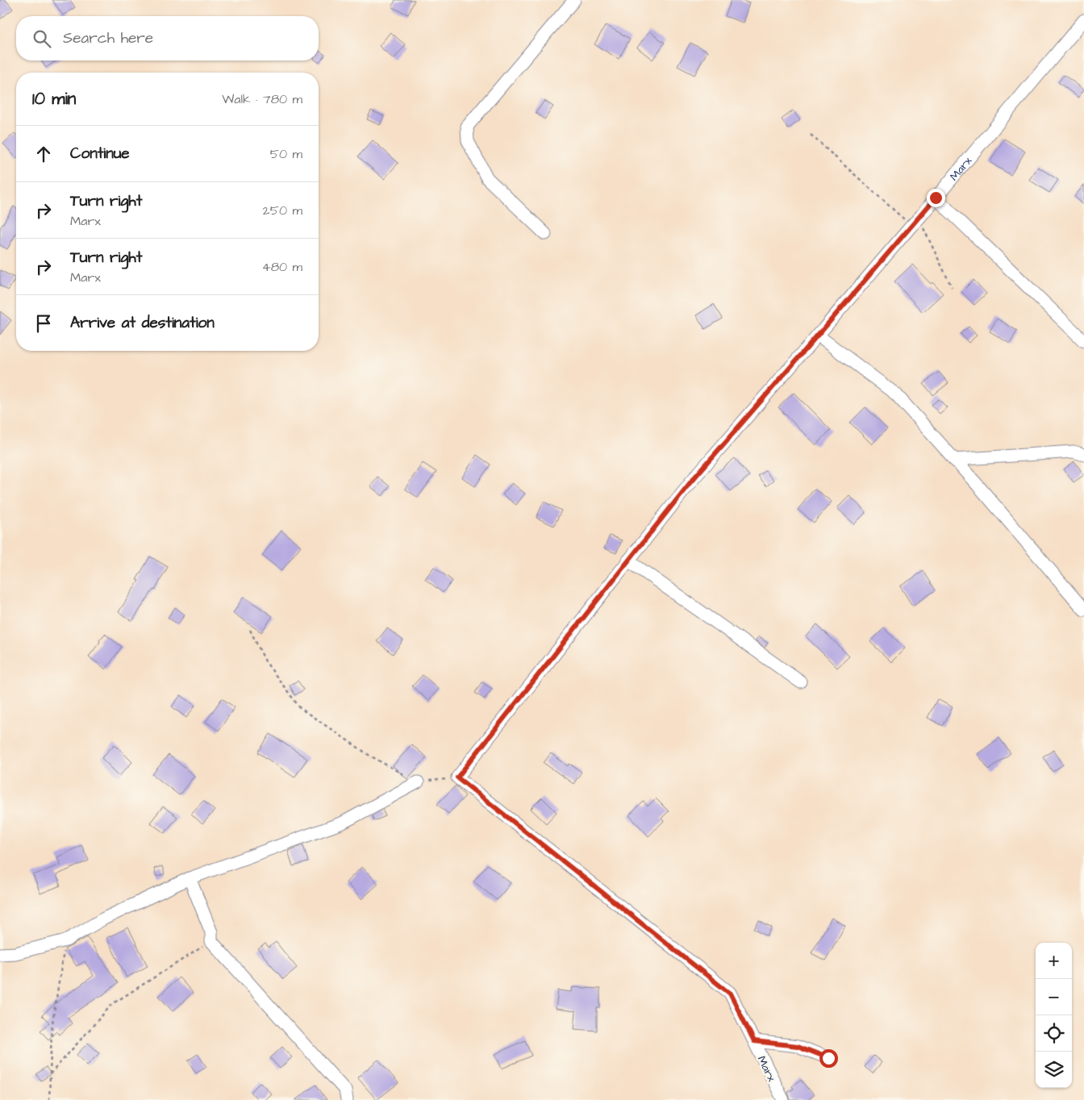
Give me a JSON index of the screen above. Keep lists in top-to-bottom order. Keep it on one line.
{"streets":{"street":["Marx"]},"page":{"search":"Search here","heading":["10 min","Walk · 780 m"],"list":[["Continue","50 m"],["Turn right","Marx","250 m"],["Turn right","Marx","480 m"],"Arrive at destination"],"map_buttons":["+","−"]}}
